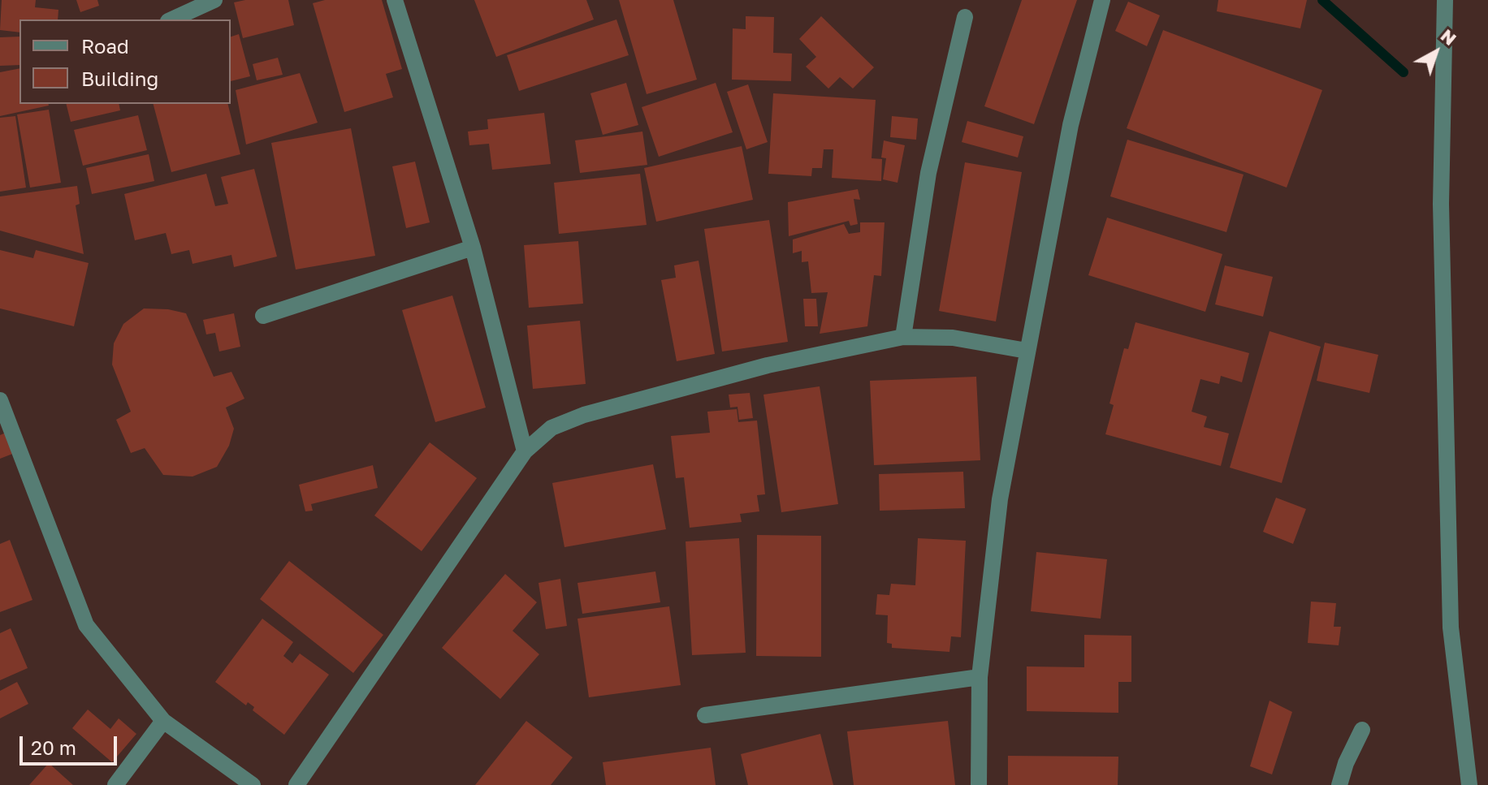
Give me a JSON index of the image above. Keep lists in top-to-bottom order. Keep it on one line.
{"legend":["Road","Building"],"scale_bar":"20 m","north":"top right"}
